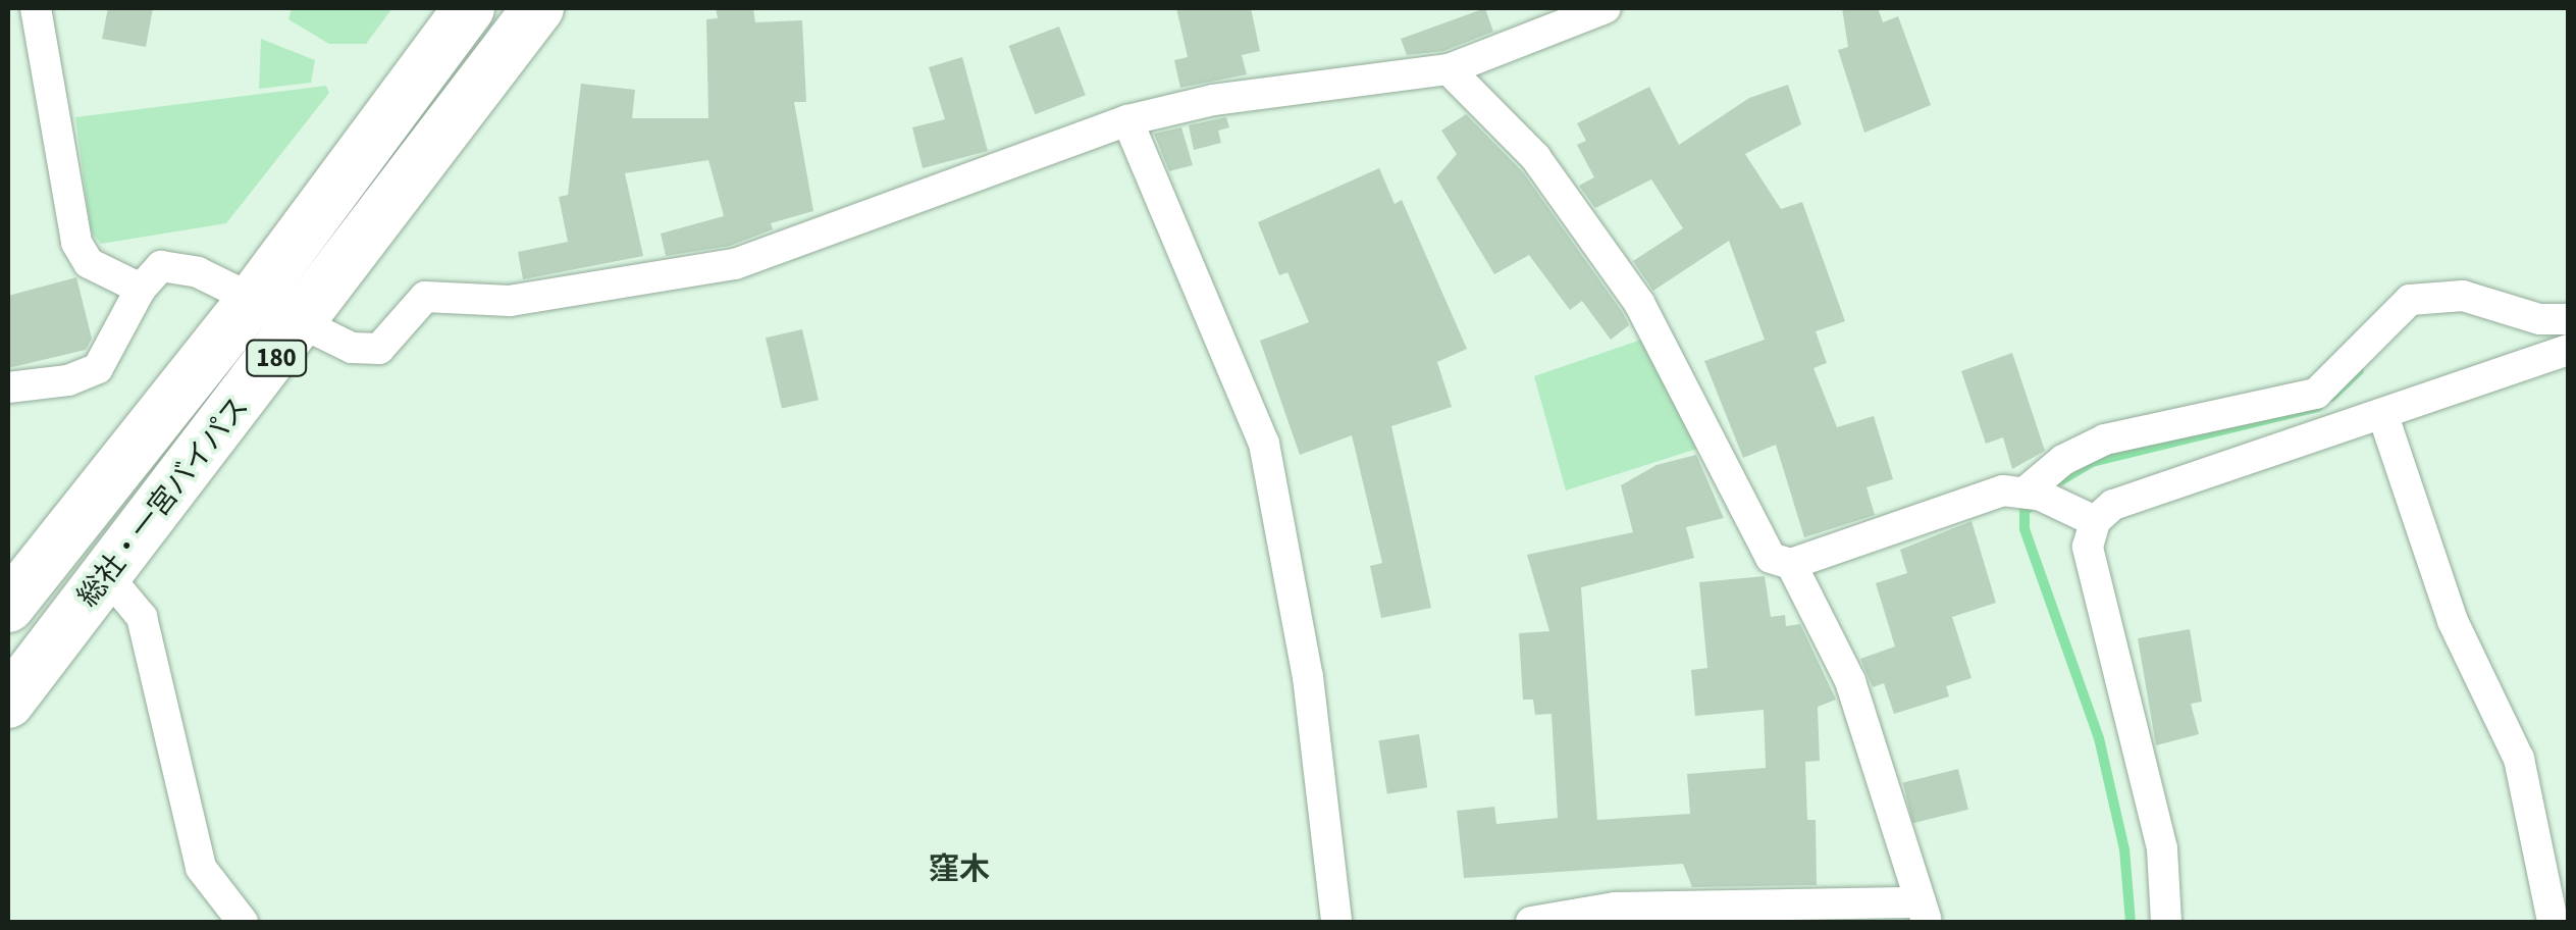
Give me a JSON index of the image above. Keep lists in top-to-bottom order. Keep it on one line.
{"streets":{"highway":["180","総社・一宮バイパス"]},"districts":["窪木"]}
